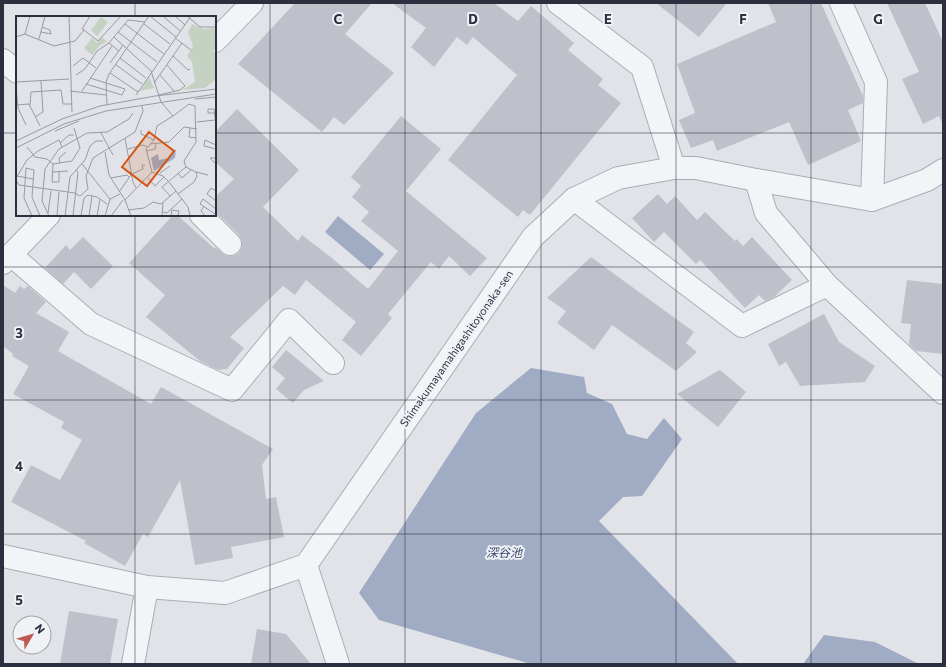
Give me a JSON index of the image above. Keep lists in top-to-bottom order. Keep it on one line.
{"streets":{"street":["Shimakumayamahigashitoyonaka-sen"]},"water":["深谷池"],"north":"top right","grid":{"columns":["C","D","E","F","G"],"rows":["3","4","5"]}}
